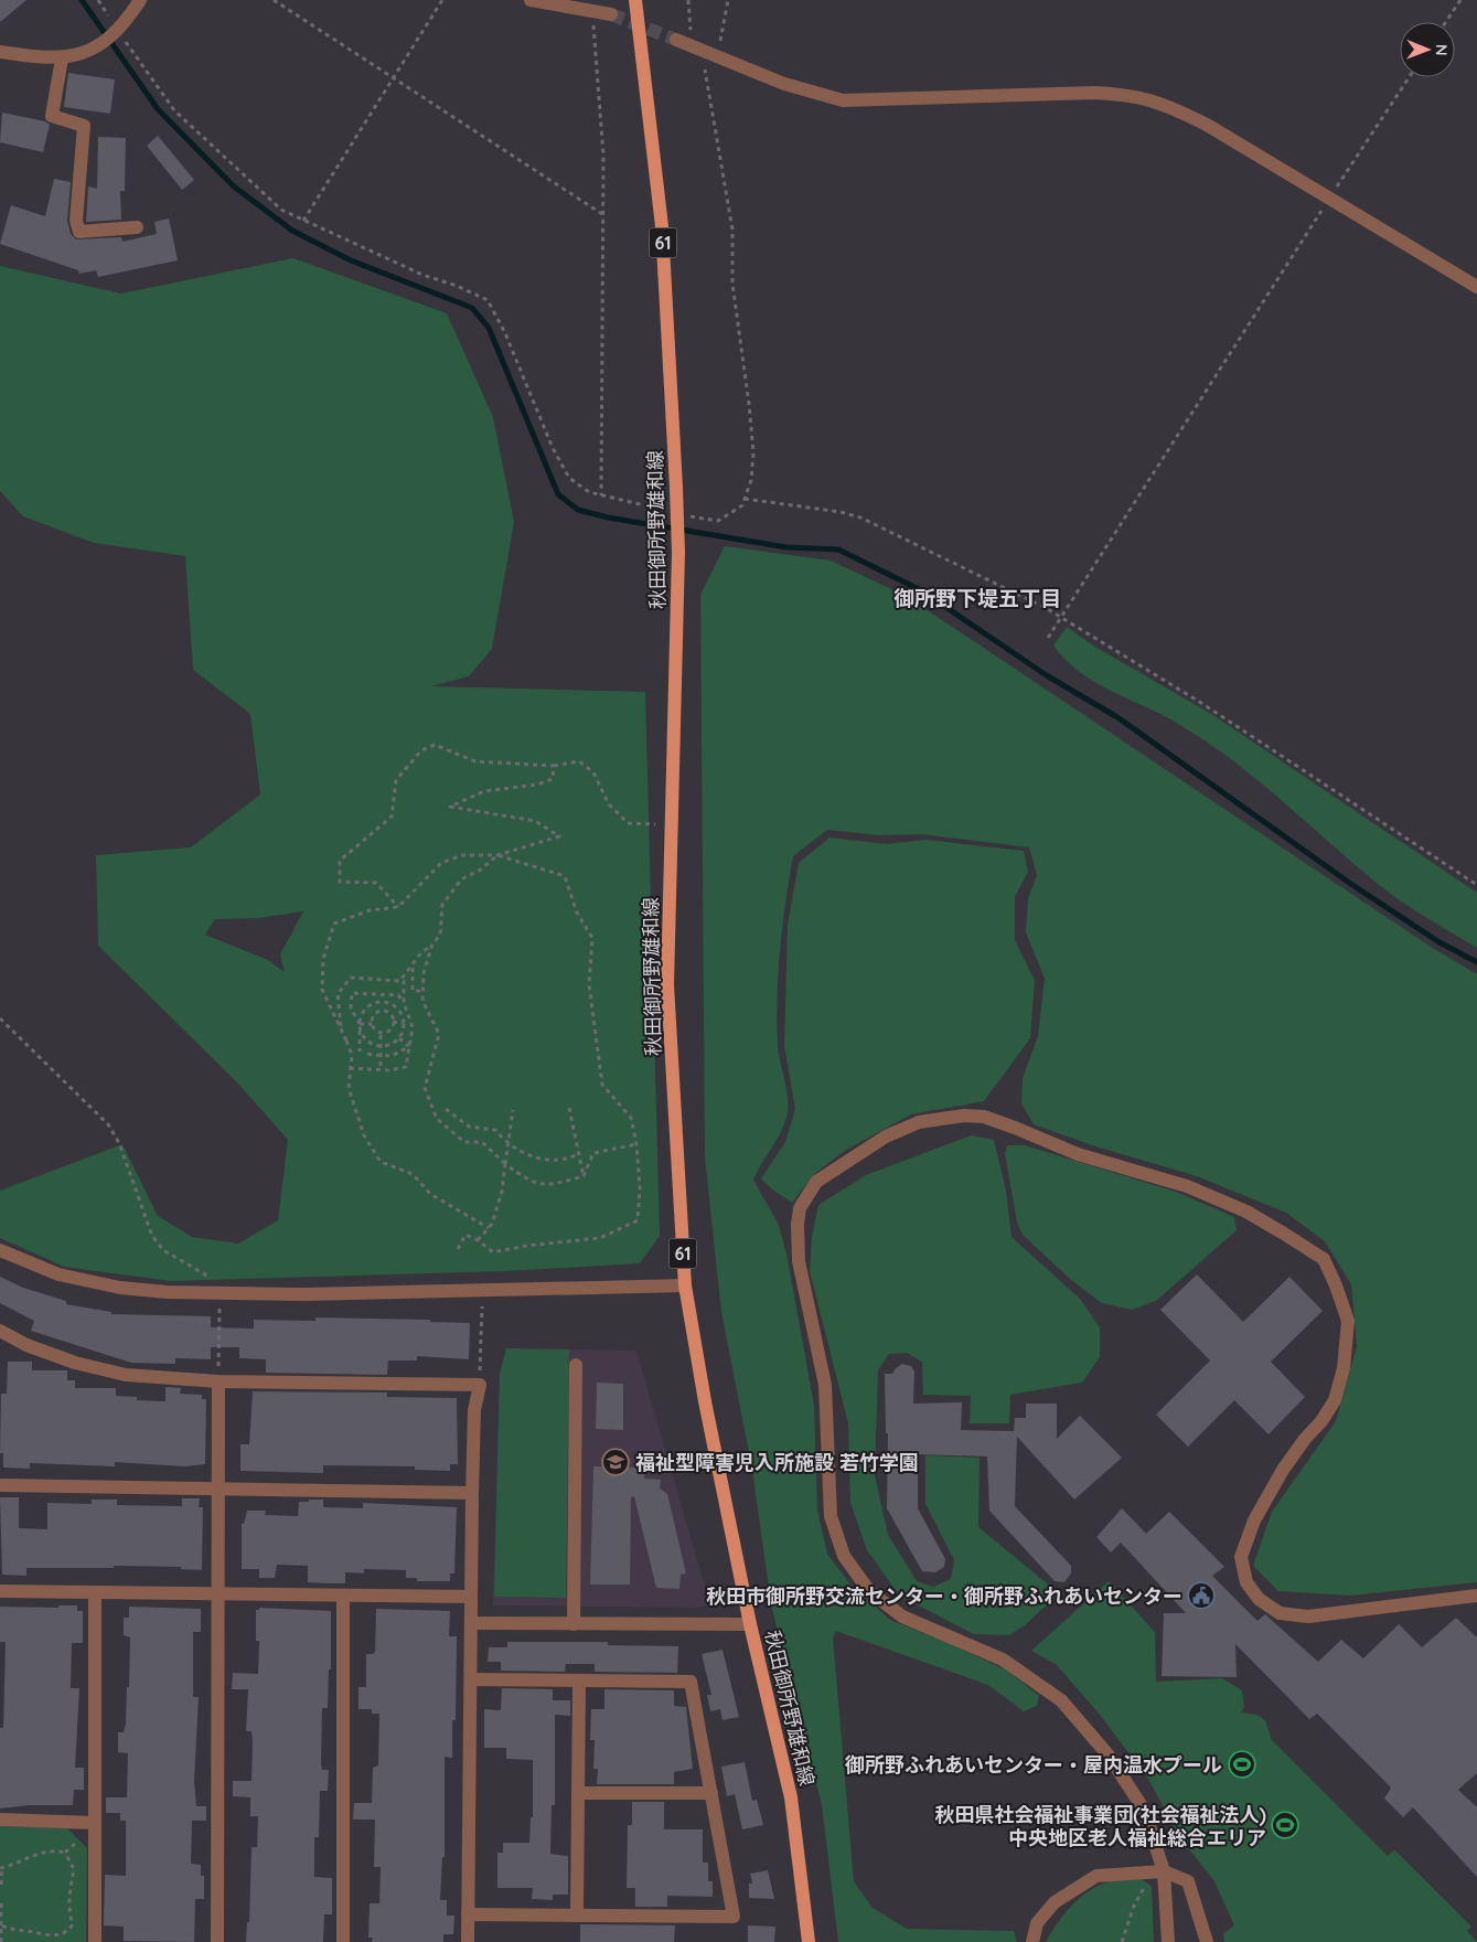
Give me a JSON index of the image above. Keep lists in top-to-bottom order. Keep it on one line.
{"streets":{"main road":["61","秋田御所野雄和線"]},"districts":["御所野下堤五丁目"],"places":{"school or university":["福祉型障害児入所施設 若竹学園"],"public building":["秋田市御所野交流センター・御所野ふれあいセンター"],"sports":["御所野ふれあいセンター・屋内温水プール","秋田県社会福祉事業団(社会福祉法人) 中央地区老人福祉総合エリア"]},"north":"right"}
